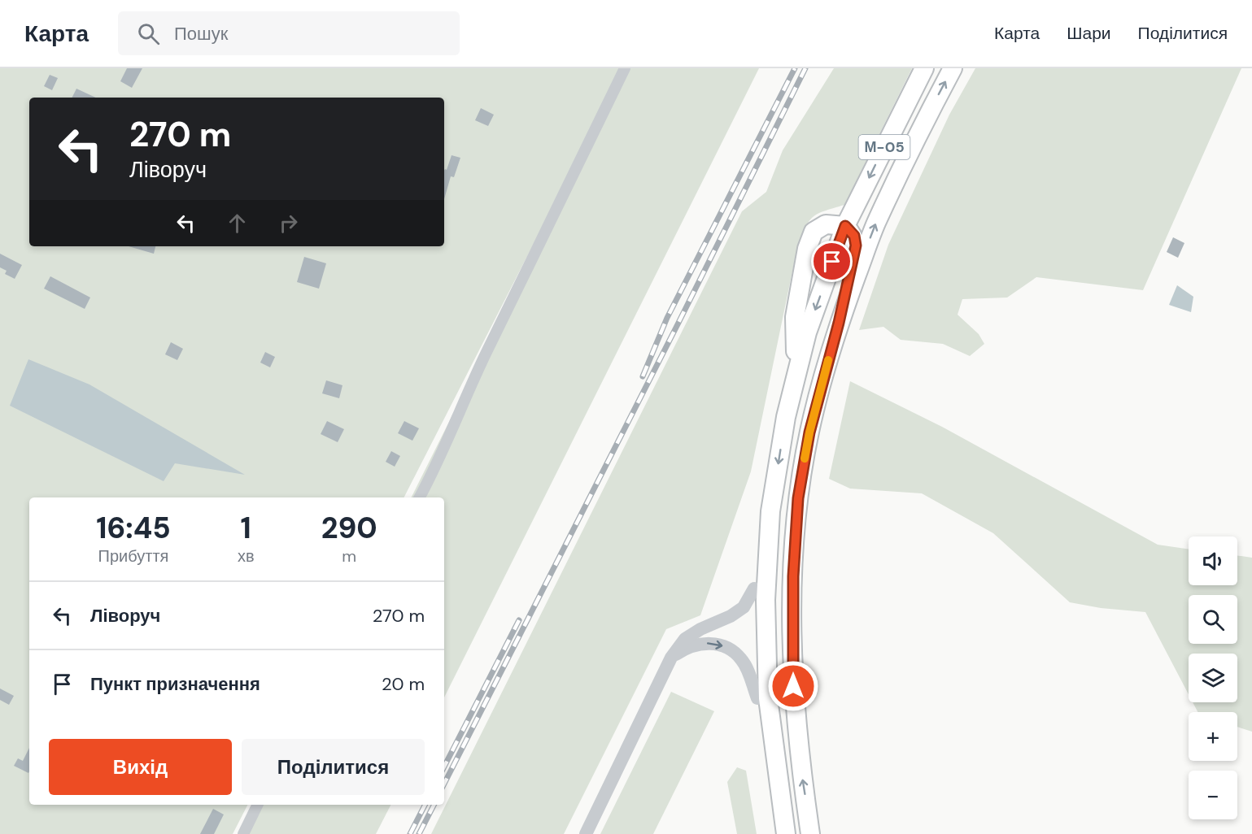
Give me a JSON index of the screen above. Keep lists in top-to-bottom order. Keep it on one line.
{"streets":{"highway":["М-05"]},"page":{"header":"Карта","search":"Пошук","nav":["Карта","Шари","Поділитися"],"turn":["270 m","Ліворуч"],"eta":["16:45","Прибуття","1","хв","290","m"],"map_buttons":["+","−"],"list":[{"name":"Ліворуч","value":"270 m"},{"name":"Пункт призначення","value":"20 m"}],"buttons":["Вихід","Поділитися"]}}
